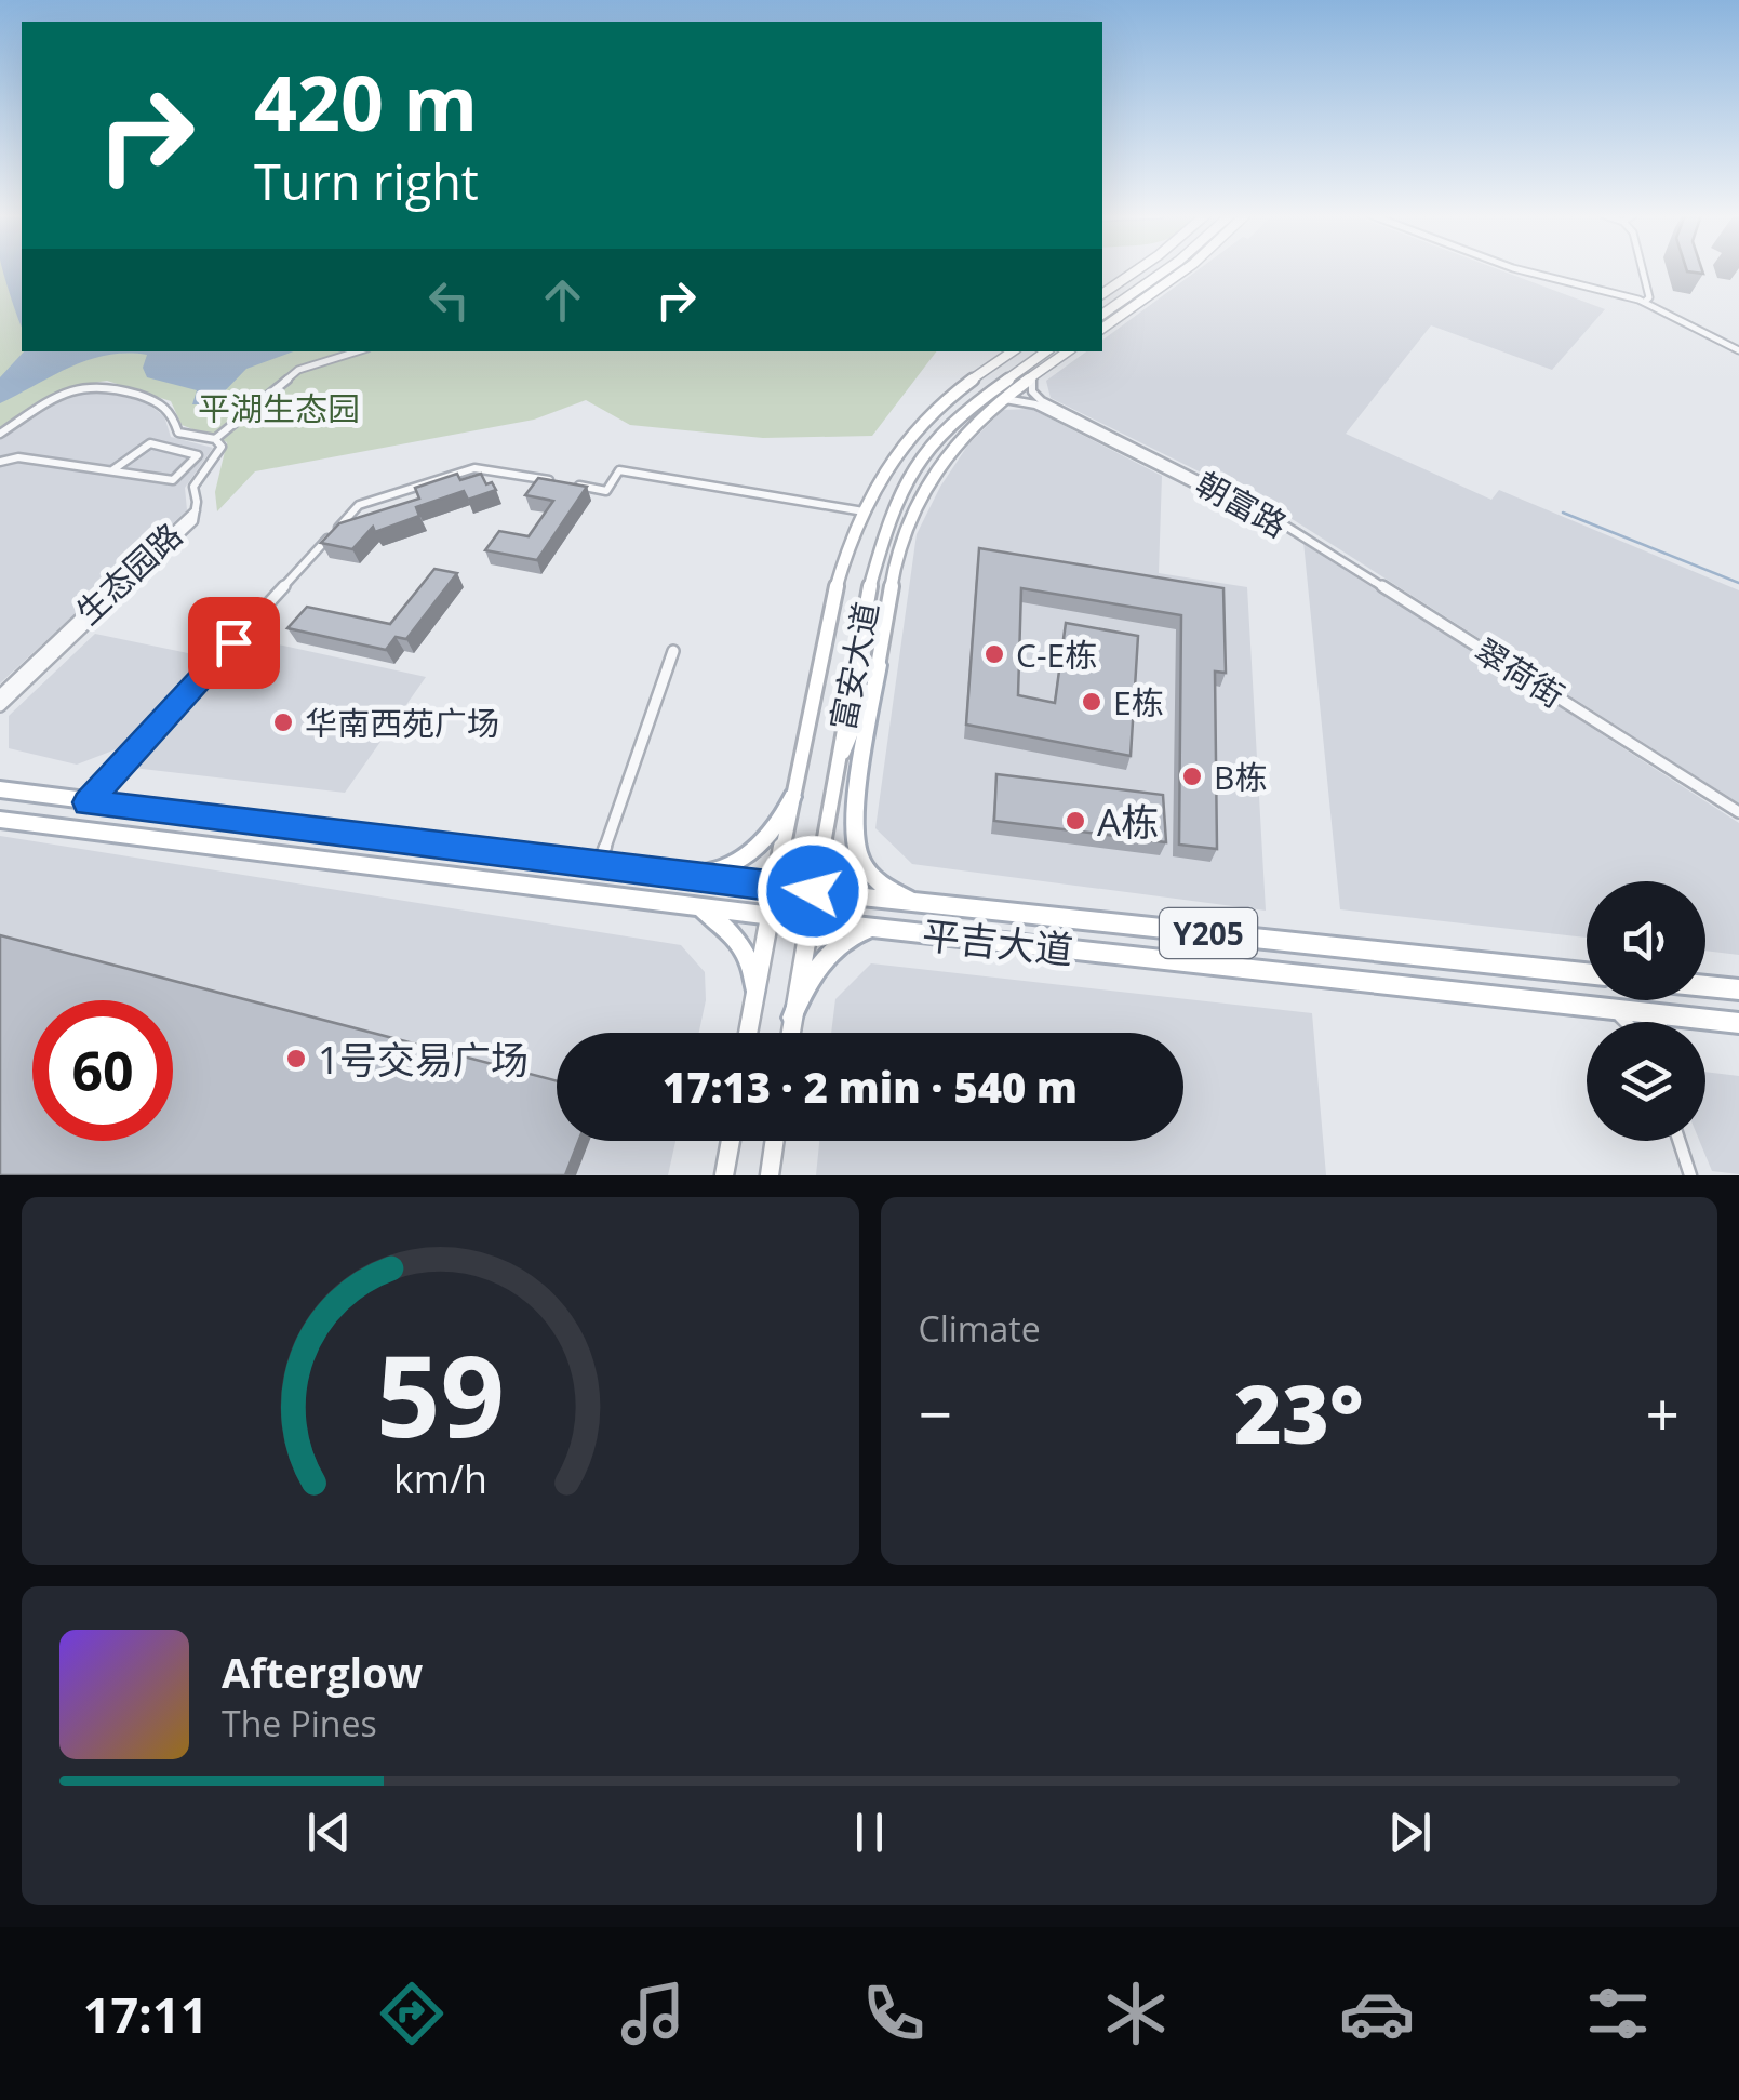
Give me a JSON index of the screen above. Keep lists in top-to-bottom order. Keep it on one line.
{"streets":{"main road":["富安大道","Y205","平吉大道"],"street":["朝富路","生态园路","翠荷街"]},"crossings":[["朝富路","翠荷街"],["富安大道","平吉大道"]],"parks":["平湖生态园"],"places":["C-E栋","E栋","华南西苑广场","B栋","A栋","1号交易广场"],"page":{"turn":["420 m","Turn right"],"limit":"60","trip":"17:13 · 2 min · 540 m","tile":"Climate","heat":["−","23°","+"],"song":["Afterglow","The Pines"],"tabs":"17:11","gauge":["59","km/h"]}}
